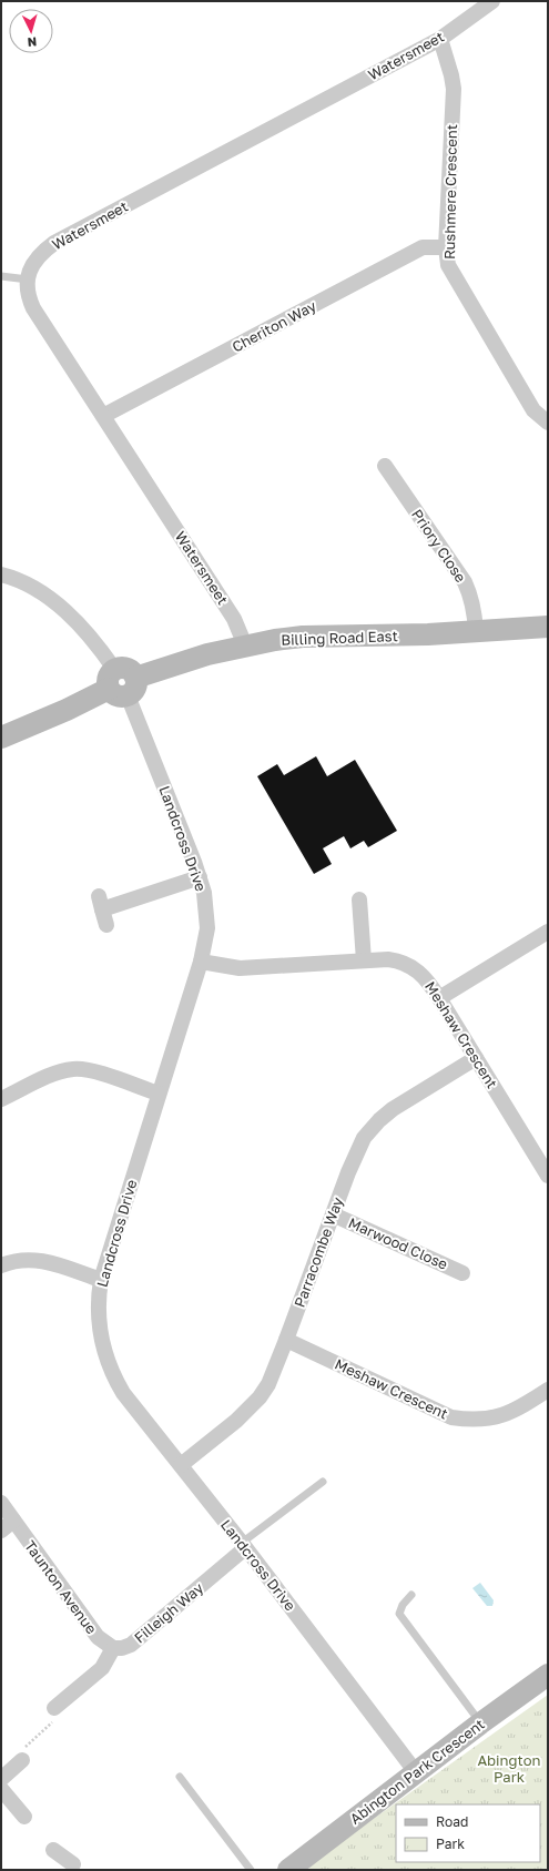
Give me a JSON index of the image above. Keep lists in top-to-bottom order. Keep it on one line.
{"streets":{"street":["Watersmeet","Rushmere Crescent","Cheriton Way","Priory Close","Billing Road East","Landcross Drive","Meshaw Crescent","Marwood Close","Parracombe Way","Taunton Avenue","Filleigh Way","Abington Park Crescent"]},"crossings":[["Watersmeet","Rushmere Crescent"],["Watersmeet","Cheriton Way"],["Watersmeet","Billing Road East"],["Rushmere Crescent","Cheriton Way"],["Priory Close","Billing Road East"],["Billing Road East","Landcross Drive"],["Landcross Drive","Meshaw Crescent"],["Landcross Drive","Parracombe Way"],["Landcross Drive","Filleigh Way"],["Landcross Drive","Abington Park Crescent"],["Meshaw Crescent","Parracombe Way"],["Marwood Close","Parracombe Way"],["Taunton Avenue","Filleigh Way"]],"parks":["Abington Park"],"legend":["Road","Park"],"north":"bottom"}
